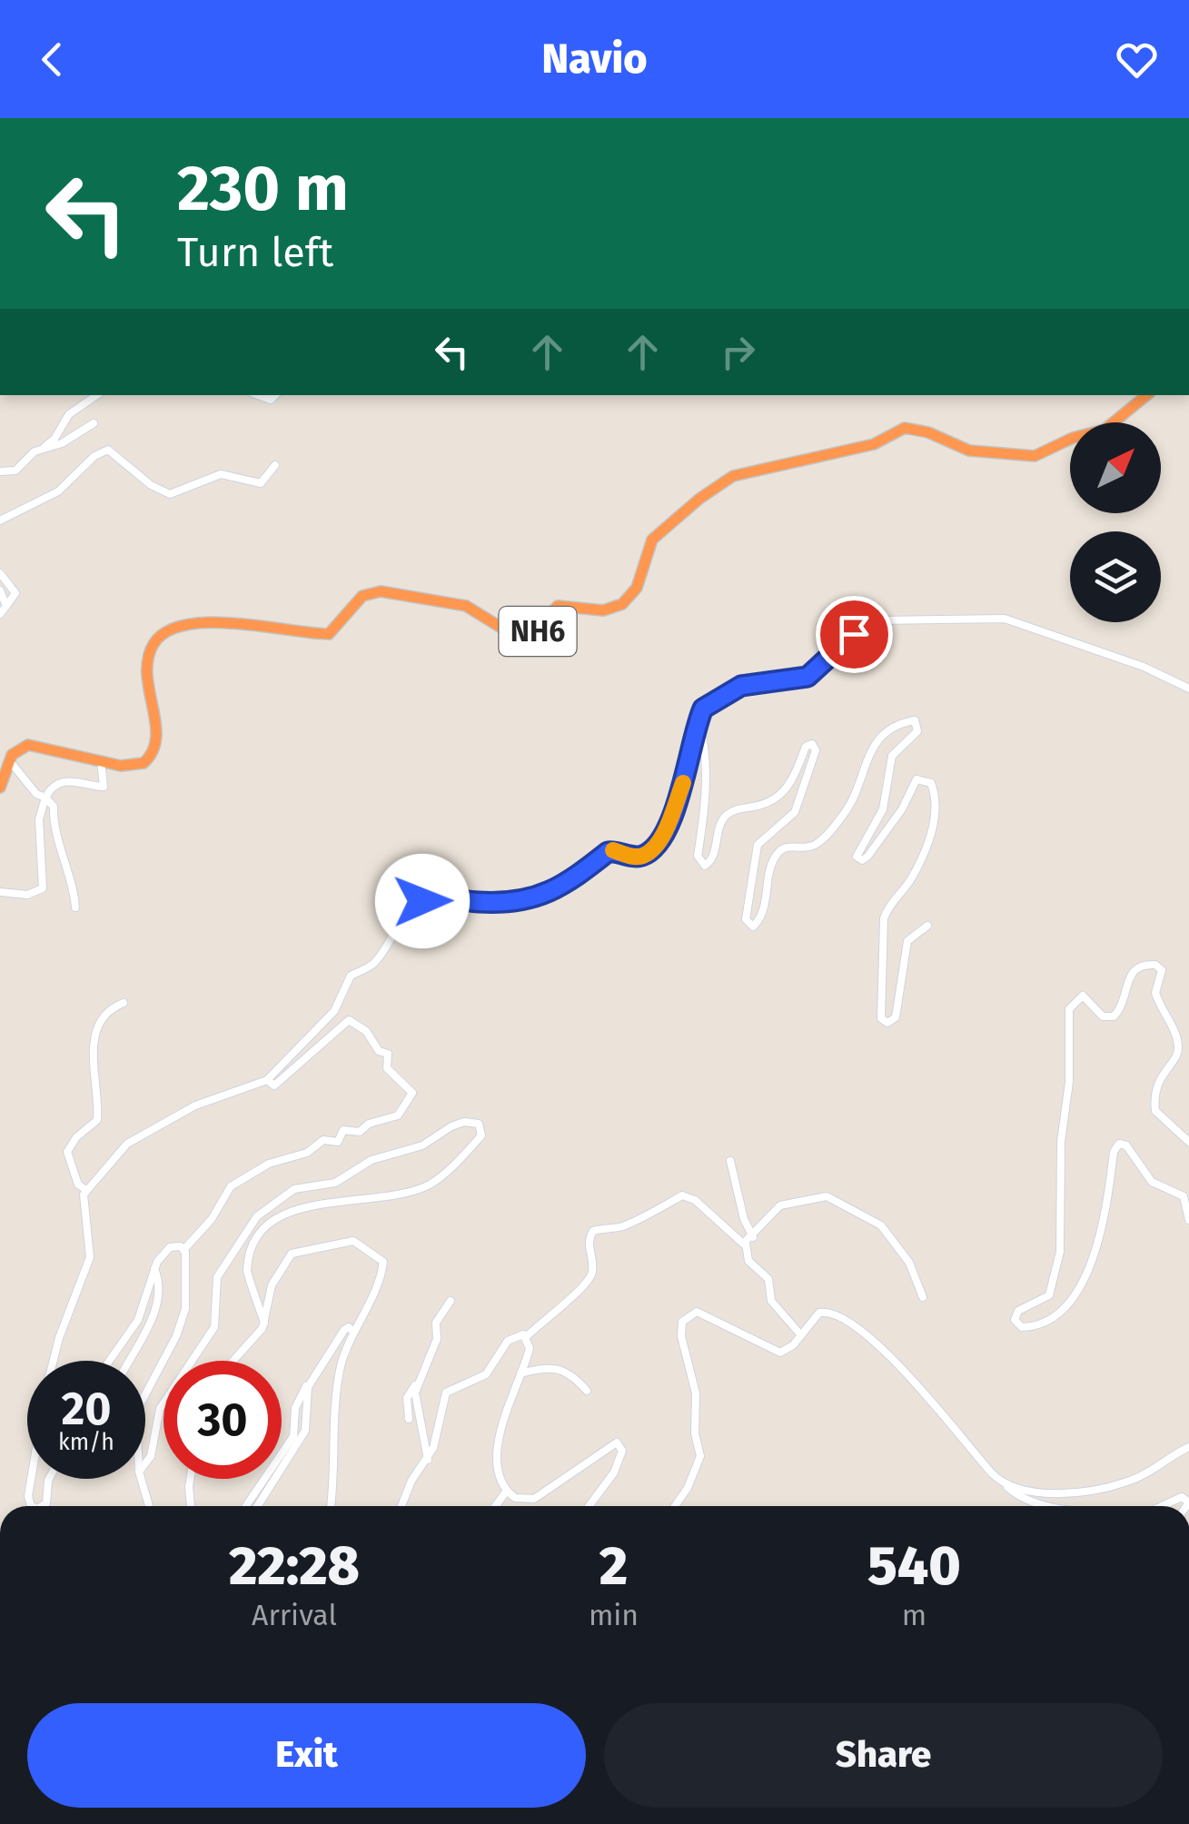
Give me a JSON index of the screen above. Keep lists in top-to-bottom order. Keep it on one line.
{"streets":{"highway":["NH6"]},"north":"top right","page":{"header":"Navio","turn":["230 m","Turn left"],"speed":"20 km/h","limit":"30","eta":["22:28","Arrival","2","min","540","m"],"buttons":["Exit","Share"]}}
